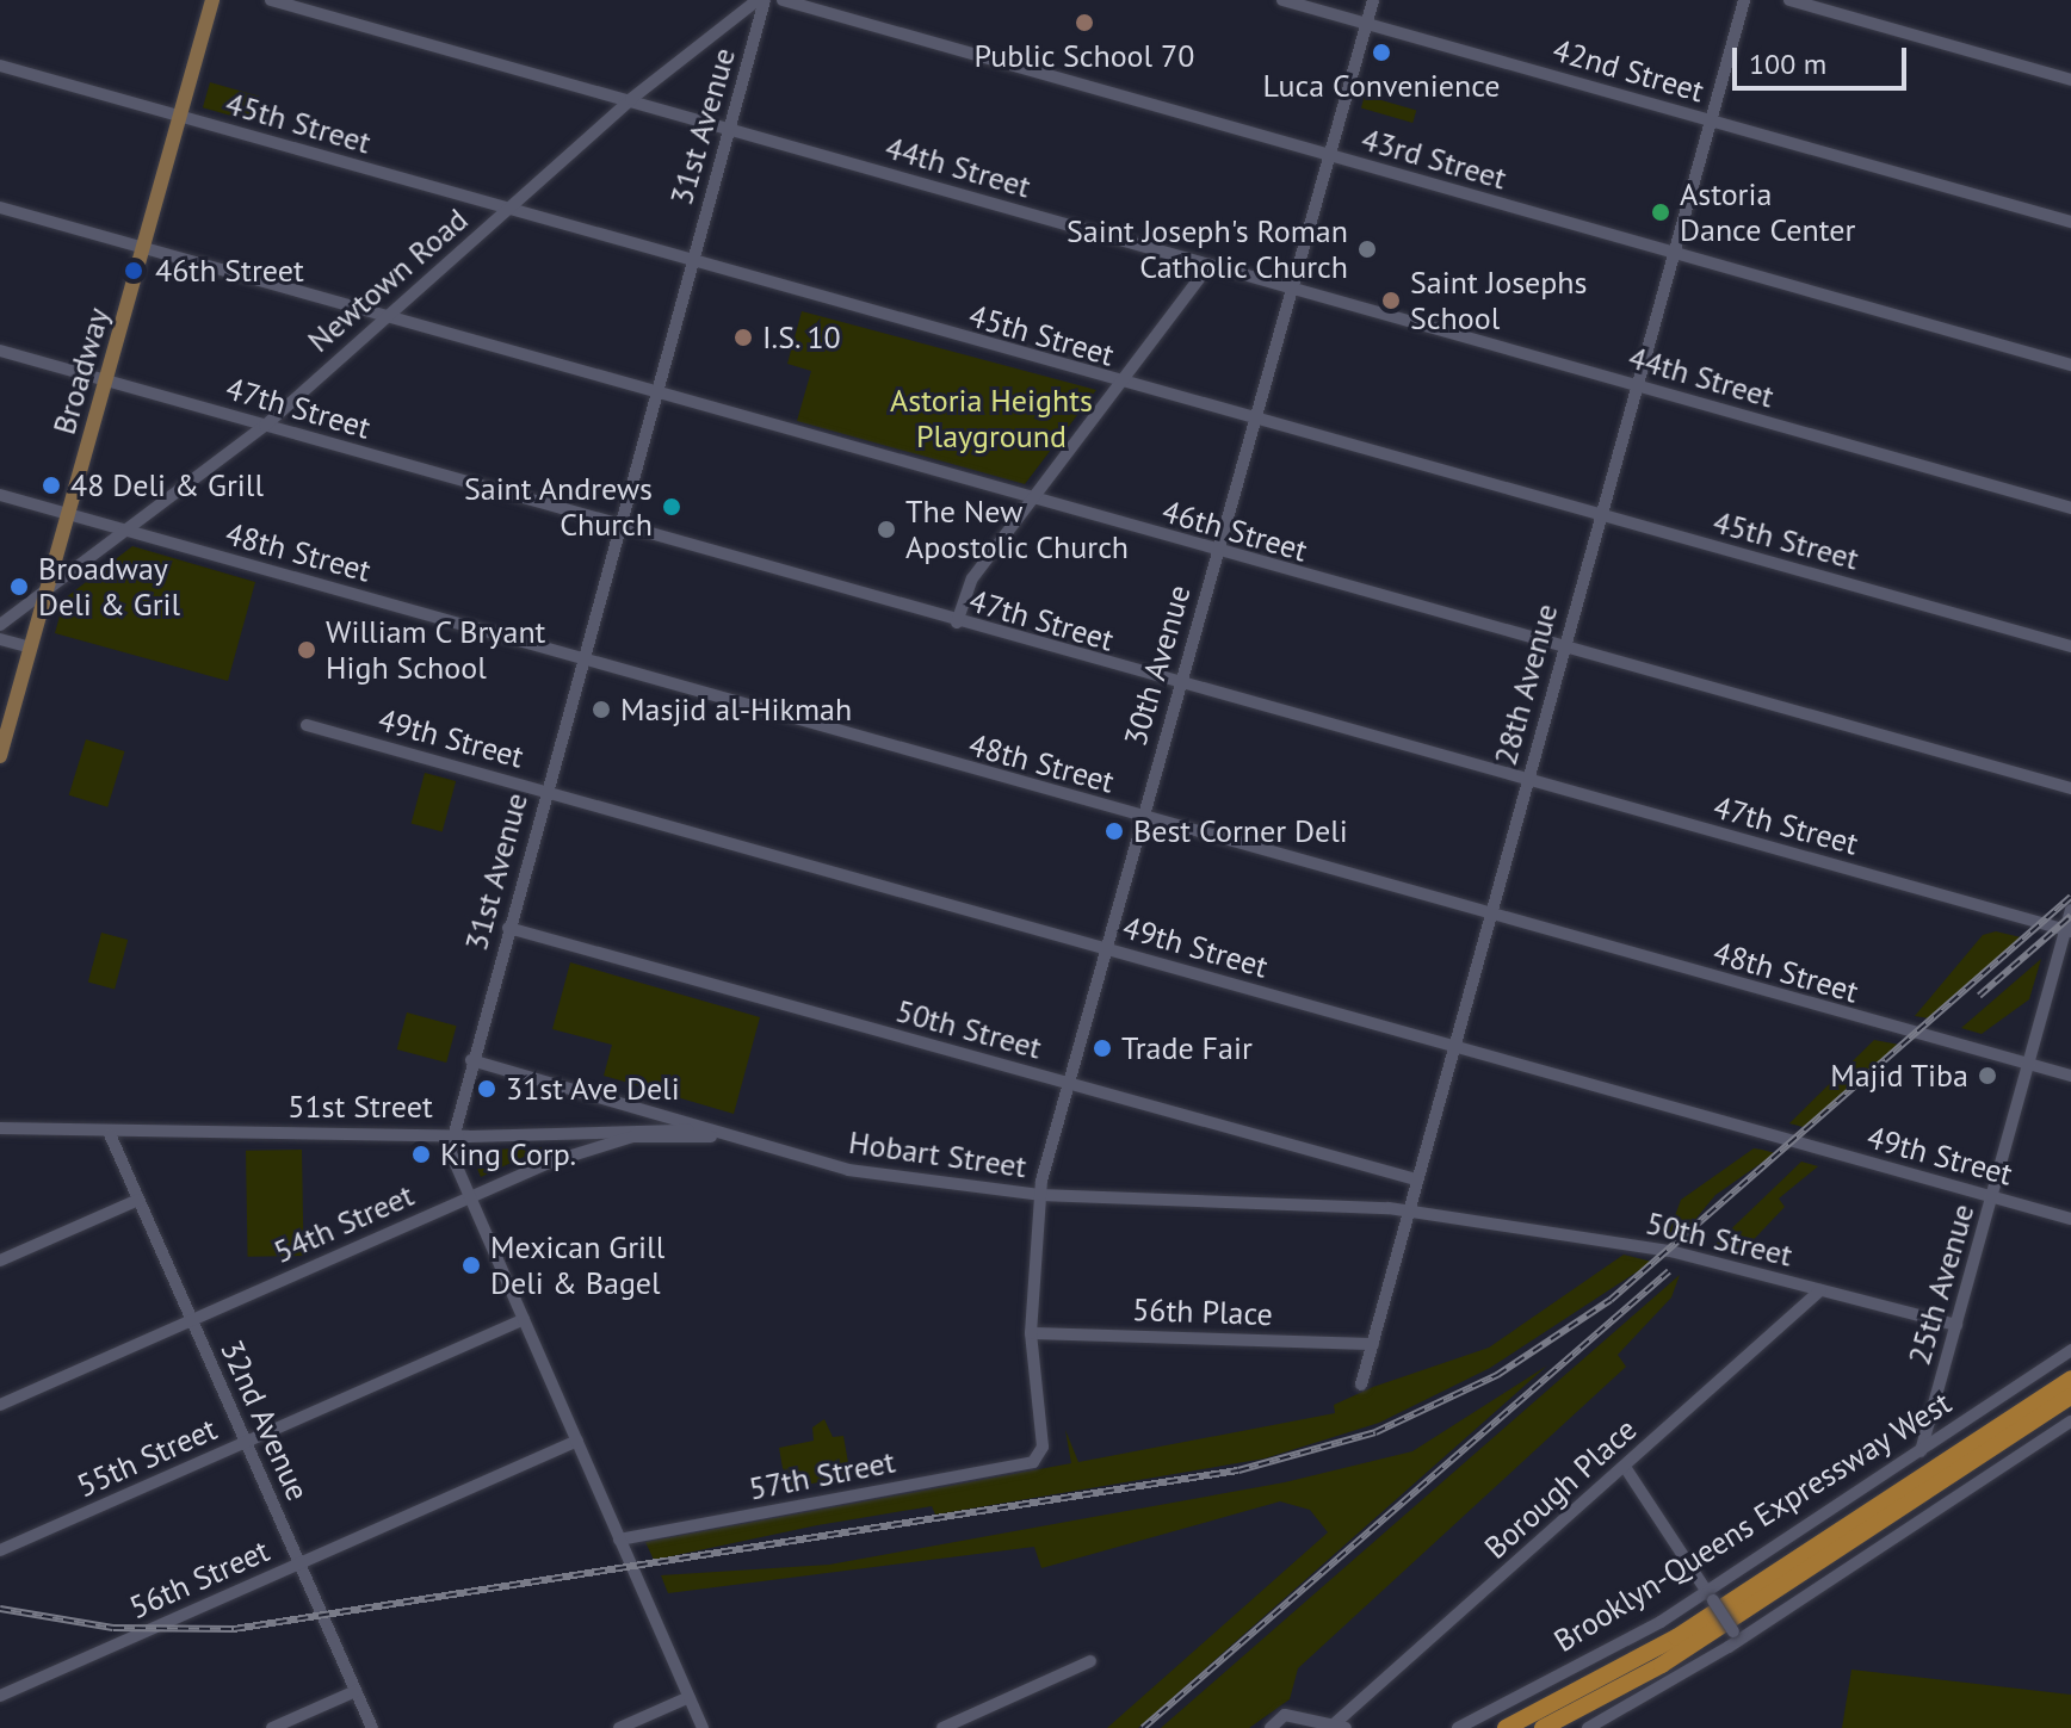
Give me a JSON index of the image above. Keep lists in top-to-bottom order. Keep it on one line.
{"streets":{"highway":["Brooklyn-Queens Expressway West"],"main road":["Broadway"],"street":["42nd Street","45th Street","31st Avenue","43rd Street","44th Street","Newtown Road","47th Street","46th Street","48th Street","30th Avenue","28th Avenue","49th Street","50th Street","51st Street","Hobart Street","54th Street","25th Avenue","56th Place","32nd Avenue","55th Street","57th Street","Borough Place","56th Street"]},"crossings":[["42nd Street","30th Avenue"],["42nd Street","28th Avenue"],["45th Street","31st Avenue"],["45th Street","Newtown Road"],["45th Street","Broadway"],["45th Street","30th Avenue"],["45th Street","28th Avenue"],["31st Avenue","44th Street"],["31st Avenue","Newtown Road"],["31st Avenue","47th Street"],["31st Avenue","46th Street"],["31st Avenue","48th Street"],["31st Avenue","49th Street"],["31st Avenue","50th Street"],["31st Avenue","51st Street"],["31st Avenue","Hobart Street"],["43rd Street","30th Avenue"],["43rd Street","28th Avenue"],["44th Street","Newtown Road"],["44th Street","30th Avenue"],["44th Street","28th Avenue"],["Newtown Road","Broadway"],["Newtown Road","47th Street"],["Newtown Road","46th Street"],["Newtown Road","48th Street"],["Broadway","47th Street"],["Broadway","46th Street"],["Broadway","48th Street"],["47th Street","30th Avenue"],["47th Street","28th Avenue"],["47th Street","25th Avenue"],["46th Street","30th Avenue"],["46th Street","28th Avenue"],["48th Street","30th Avenue"],["48th Street","28th Avenue"],["48th Street","25th Avenue"],["30th Avenue","49th Street"],["30th Avenue","50th Street"],["30th Avenue","Hobart Street"],["30th Avenue","56th Place"],["30th Avenue","57th Street"],["28th Avenue","49th Street"],["28th Avenue","50th Street"],["28th Avenue","Hobart Street"],["28th Avenue","56th Place"],["49th Street","25th Avenue"],["50th Street","Hobart Street"],["50th Street","25th Avenue"],["50th Street","Borough Place"],["51st Street","Hobart Street"],["51st Street","54th Street"],["51st Street","32nd Avenue"],["Hobart Street","54th Street"],["54th Street","32nd Avenue"],["25th Avenue","Brooklyn-Queens Expressway West"],["32nd Avenue","55th Street"],["32nd Avenue","56th Street"]],"parks":["Astoria Heights Playground"],"places":["Public School 70","Luca Convenience","Astoria Dance Center","Saint Joseph's Roman Catholic Church","46th Street","Saint Josephs School","I.S. 10","48 Deli & Grill","Saint Andrews Church","The New Apostolic Church","Broadway Deli & Gril","William C Bryant High School","Masjid al-Hikmah","Best Corner Deli","Trade Fair","Majid Tiba","31st Ave Deli","King Corp.","Mexican Grill Deli & Bagel"],"scale_bar":"100 m"}
